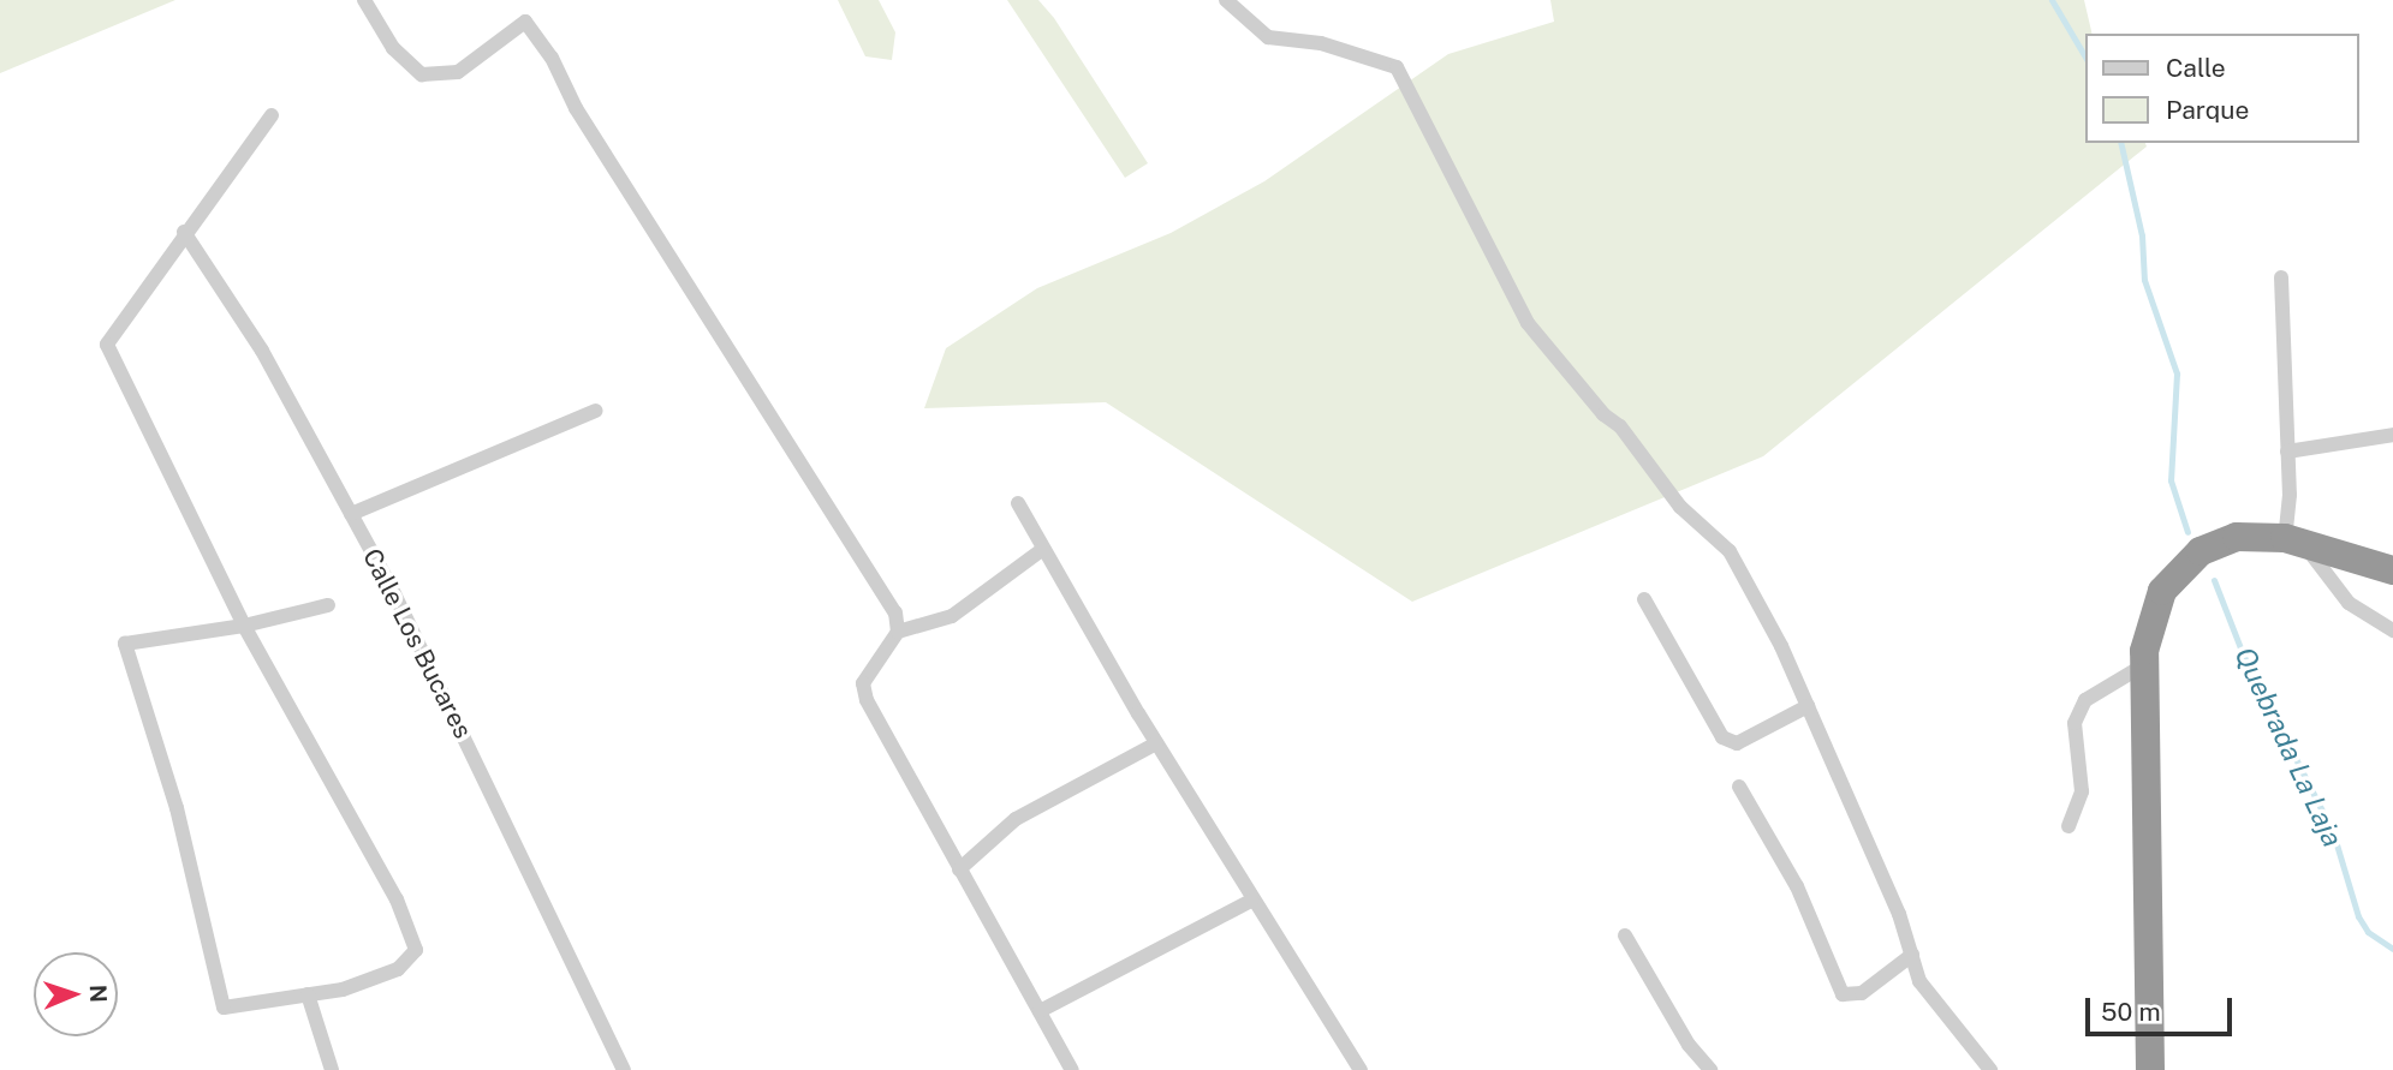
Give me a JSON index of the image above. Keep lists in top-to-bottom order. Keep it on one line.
{"streets":{"street":["Calle Los Bucares"]},"water":["Quebrada La Laja"],"legend":["Calle","Parque"],"scale_bar":"50 m","north":"right"}
